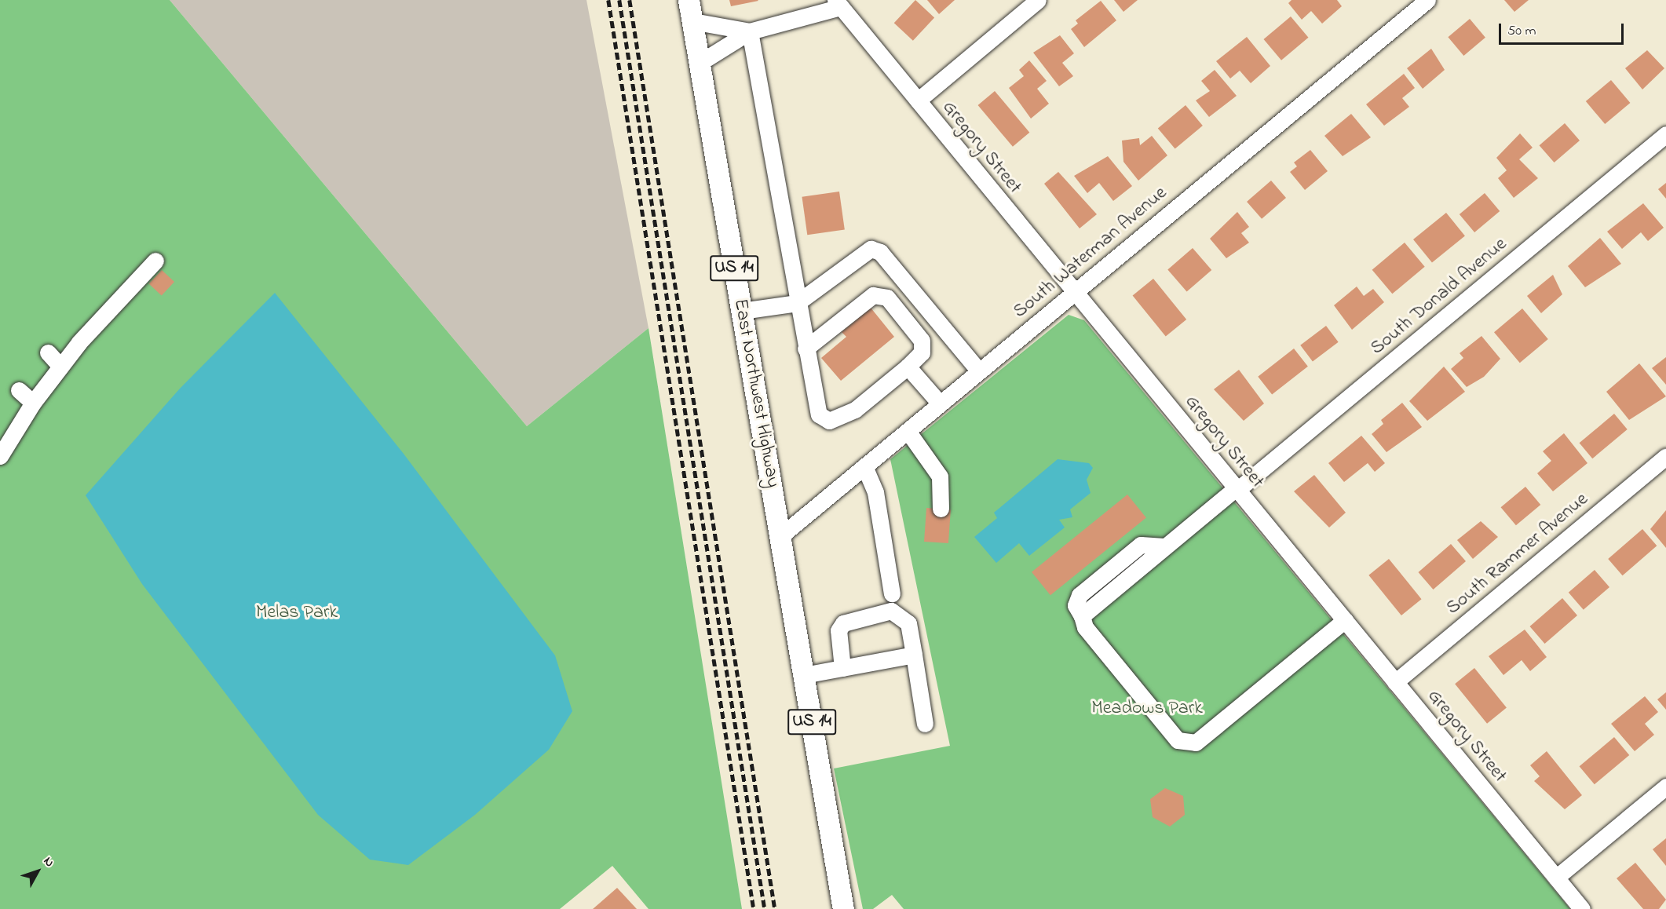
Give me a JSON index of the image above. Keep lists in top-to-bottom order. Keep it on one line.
{"streets":{"main road":["US 14","East Northwest Highway"],"street":["Gregory Street","South Waterman Avenue","South Donald Avenue","South Rammer Avenue"]},"crossings":[["Gregory Street","South Waterman Avenue"],["Gregory Street","South Donald Avenue"],["Gregory Street","South Rammer Avenue"],["South Waterman Avenue","US 14"],["South Waterman Avenue","East Northwest Highway"],["US 14","East Northwest Highway"]],"parks":["Melas Park","Meadows Park"],"scale_bar":"50 m","north":"top right"}
